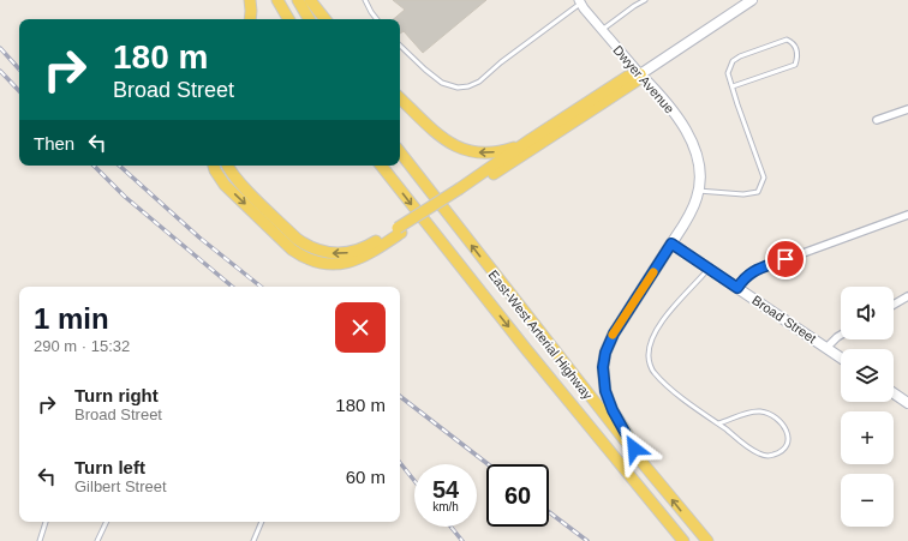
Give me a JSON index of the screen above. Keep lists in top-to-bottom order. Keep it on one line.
{"streets":{"main road":["Dwyer Avenue","Broad Street","East-West Arterial Highway"]},"crossings":[["Dwyer Avenue","Broad Street"]],"page":{"turn":["180 m","Broad Street"],"then":"Then","map_buttons":["+","−"],"heading":["1 min","290 m · 15:32"],"list":[{"name":"Turn right","note":"Broad Street","value":"180 m"},{"name":"Turn left","note":"Gilbert Street","value":"60 m"}],"speed":"54 km/h","limit":"60"}}
